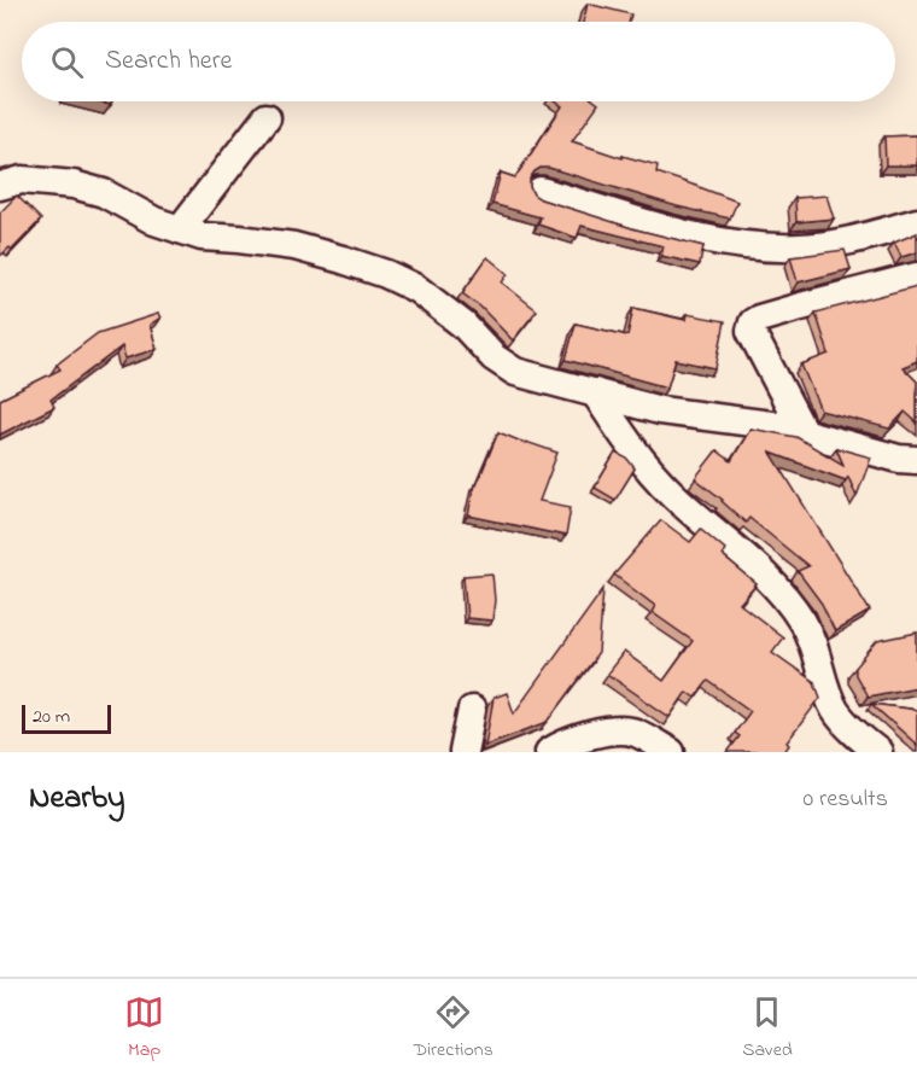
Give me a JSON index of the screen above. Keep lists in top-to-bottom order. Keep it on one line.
{"scale_bar":"20 m","page":{"search":"Search here","scale":"20 m","heading":["Nearby","0 results"],"nav":["Map","Directions","Saved"]}}
